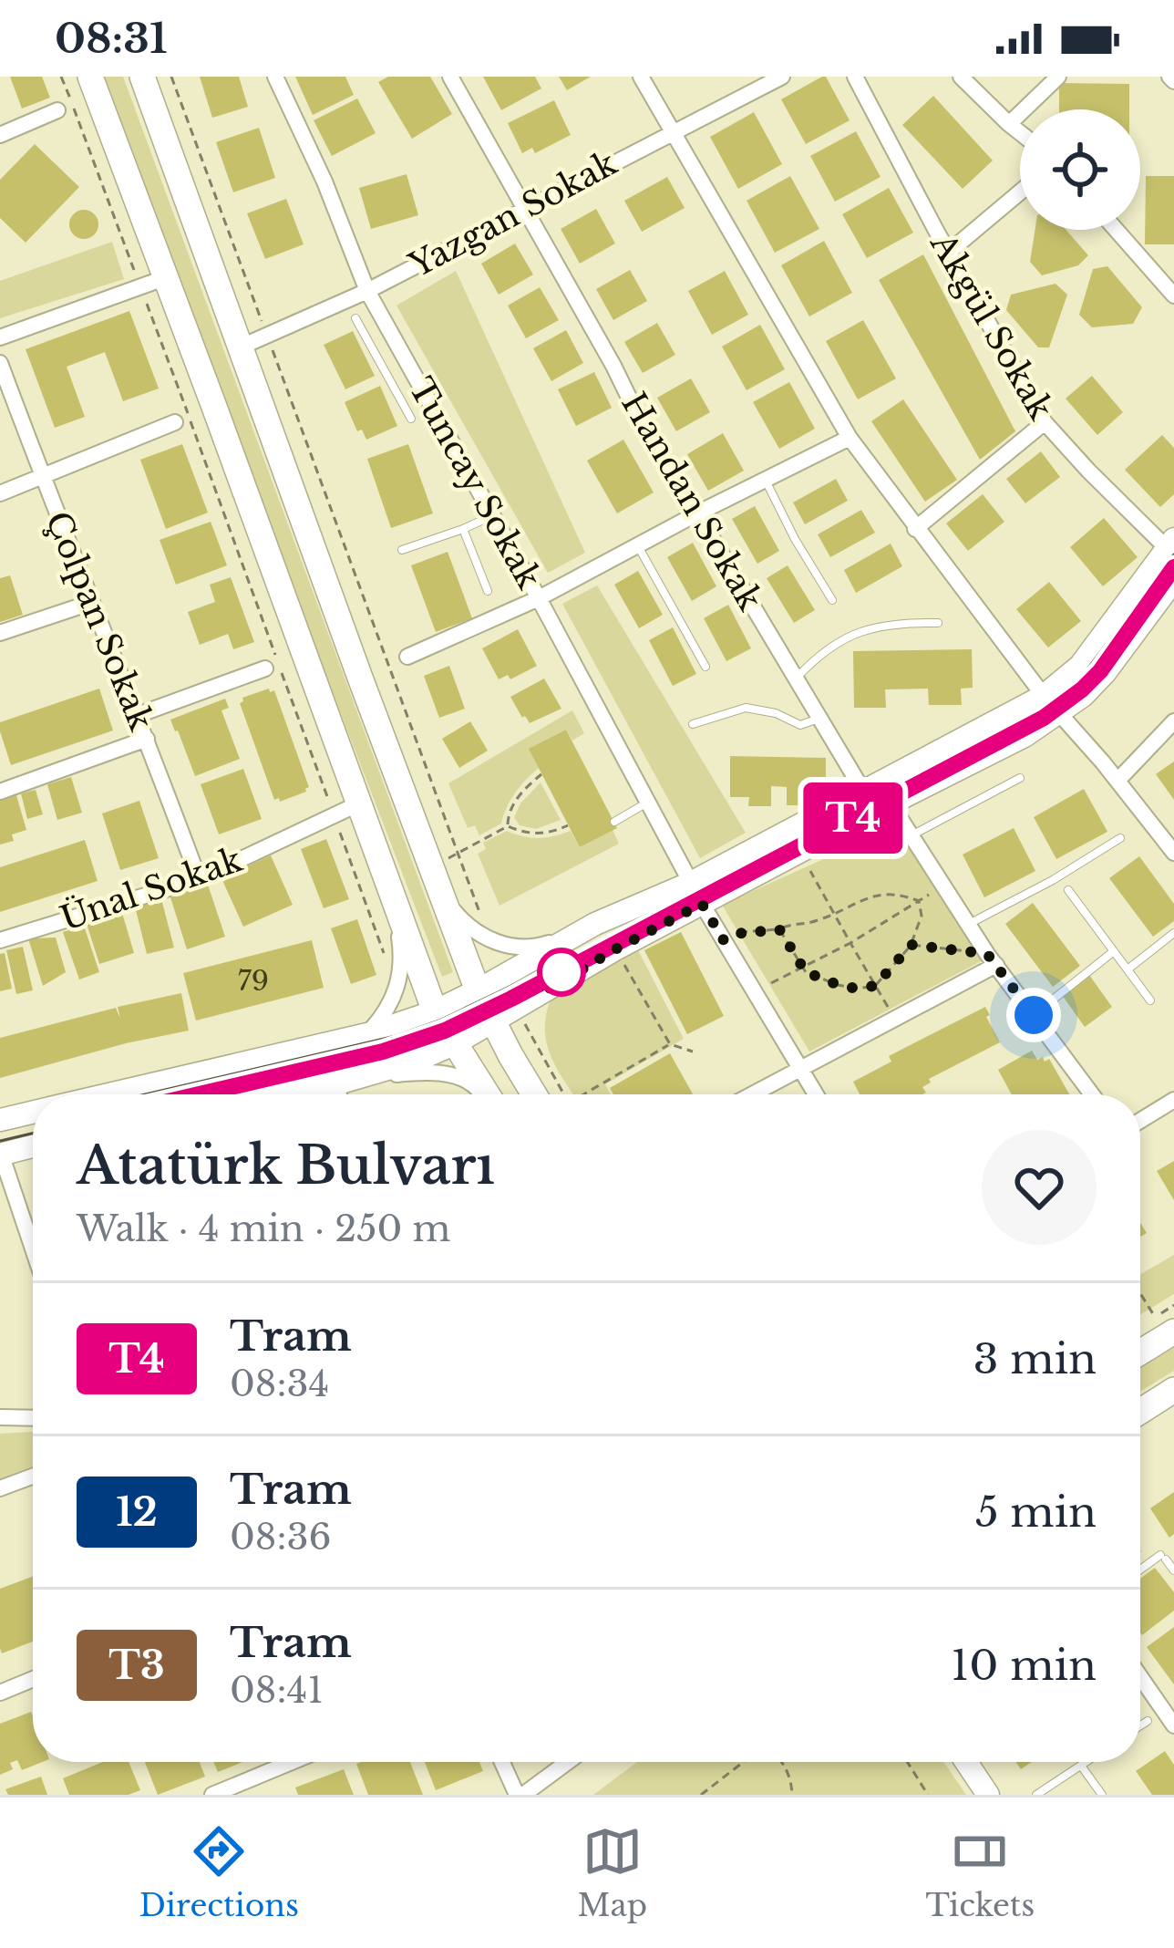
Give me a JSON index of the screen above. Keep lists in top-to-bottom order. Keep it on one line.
{"streets":{"street":["Yazgan Sokak","Akgül Sokak","Tuncay Sokak","Handan Sokak","Çolpan Sokak","Ünal Sokak"]},"crossings":[["Yazgan Sokak","Tuncay Sokak"],["Yazgan Sokak","Handan Sokak"],["Çolpan Sokak","Ünal Sokak"]],"lines":["tram line T4"],"house_numbers":["79"],"page":{"status":"08:31","on_map":"T4","heading":["Atatürk Bulvarı","Walk · 4 min · 250 m"],"list":[{"mark":"T4","name":"Tram","note":"08:34","value":"3 min"},{"mark":"12","name":"Tram","note":"08:36","value":"5 min"},{"mark":"T3","name":"Tram","note":"08:41","value":"10 min"}],"tabs":["Directions","Map","Tickets"]}}
